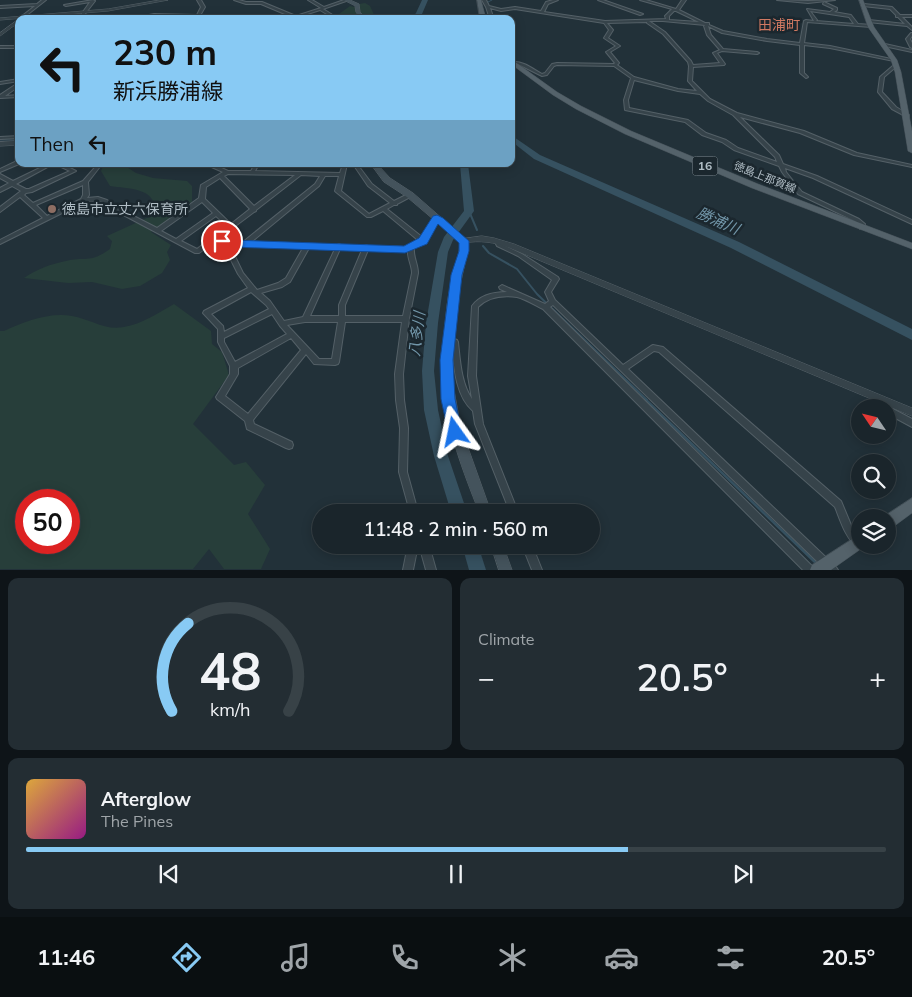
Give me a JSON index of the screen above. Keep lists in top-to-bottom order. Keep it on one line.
{"streets":{"main road":["16","徳島上那賀線"]},"districts":["田浦町"],"water":["勝浦川","八多川"],"places":["徳島市立丈六保育所"],"north":"top left","page":{"turn":["230 m","新浜勝浦線"],"then":"Then","limit":"50","trip":"11:48 · 2 min · 560 m","tile":"Climate","heat":["−","20.5°","+"],"song":["Afterglow","The Pines"],"tabs":["11:46","20.5°"],"gauge":["48","km/h"]}}
